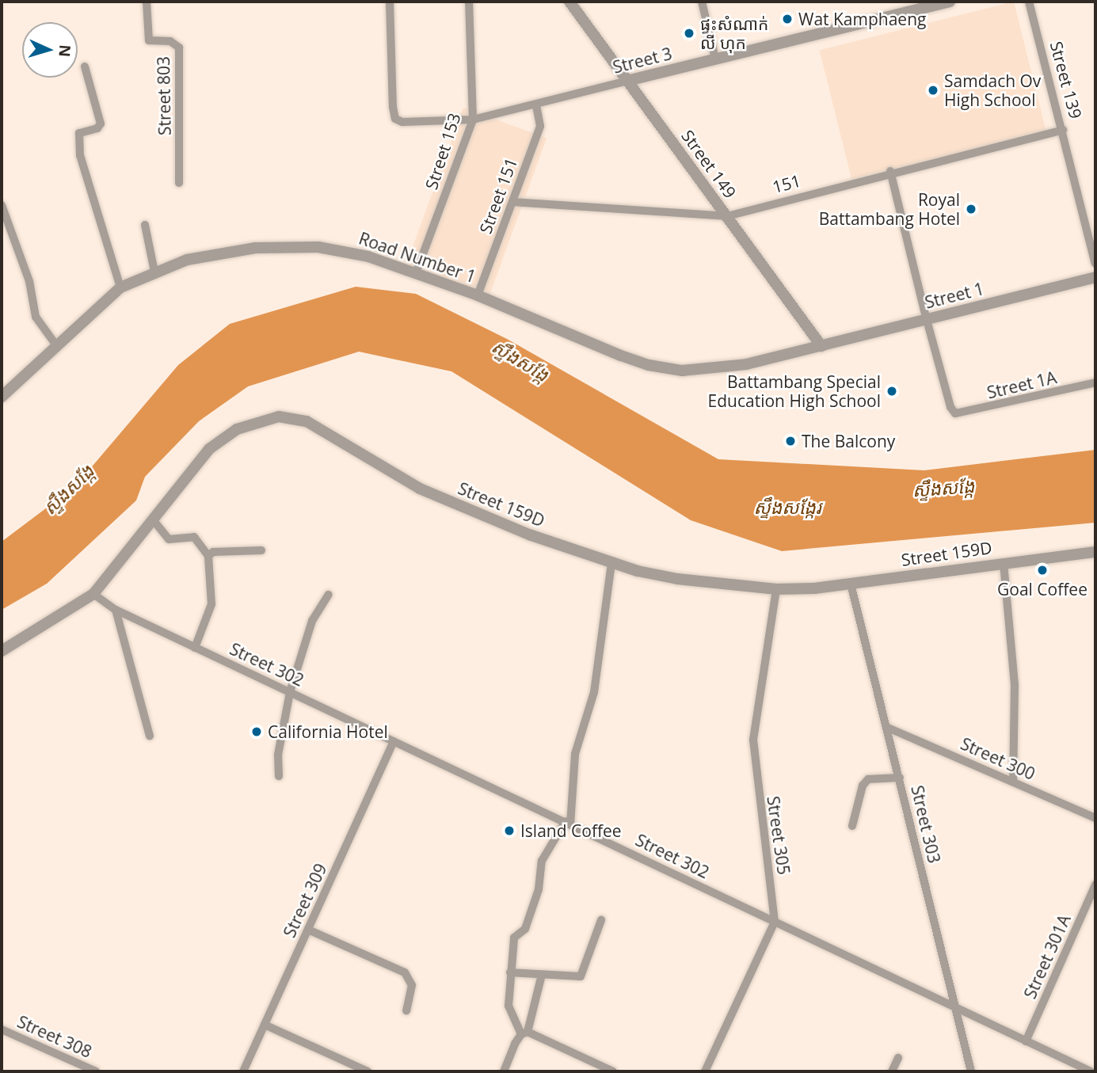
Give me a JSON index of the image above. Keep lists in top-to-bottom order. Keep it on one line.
{"streets":{"street":["Street 3","Street 139","Street 803","Street 153","Street 149","151","Street 151","Road Number 1","Street 1","Street 1A","Street 159D","Street 302","Street 300","Street 303","Street 305","Street 309","Street 301A","Street 308"]},"crossings":[["Street 3","Street 153"],["Street 3","Street 149"],["Street 3","Street 151"],["Street 139","151"],["Street 153","Road Number 1"],["Street 149","151"],["Street 149","Road Number 1"],["Street 149","Street 1"],["151","Street 151"],["Street 151","Road Number 1"],["Road Number 1","Street 1"],["Street 1","Street 1A"],["Street 159D","Street 302"],["Street 159D","Street 303"],["Street 159D","Street 305"],["Street 302","Street 303"],["Street 302","Street 305"],["Street 302","Street 309"],["Street 302","Street 301A"],["Street 300","Street 303"]],"water":["ស្ទឹងសង្កែ","ស្ទឹងសង្កែរ"],"places":["Wat Kamphaeng","ផ្ទះសំណាក់ លី ហុក","Samdach Ov High School","Royal Battambang Hotel","Battambang Special Education High School","The Balcony","Goal Coffee","California Hotel","Island Coffee"],"north":"right"}
